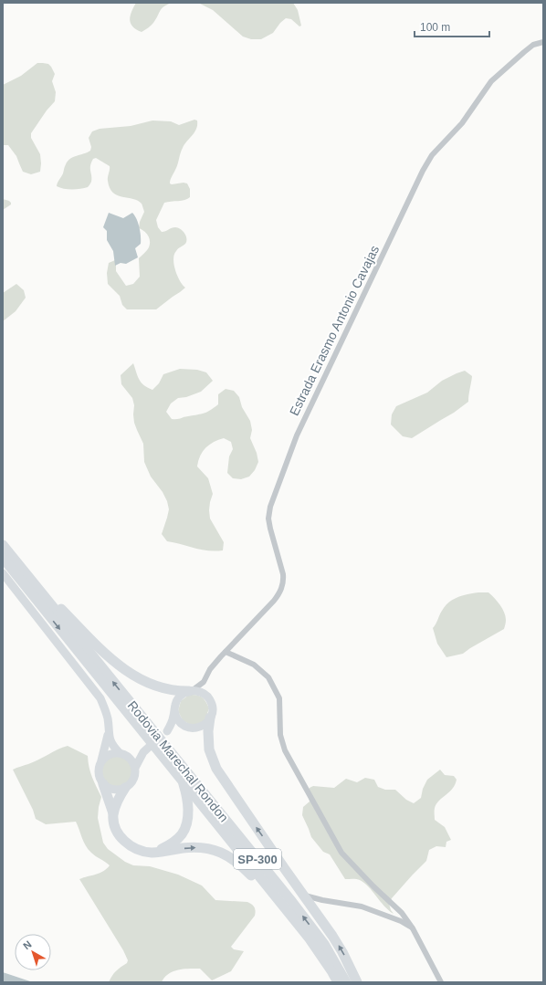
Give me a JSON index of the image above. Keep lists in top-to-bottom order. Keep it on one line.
{"streets":{"highway":["Rodovia Marechal Rondon","SP-300"],"street":["Estrada Erasmo Antonio Cavajas"]},"scale_bar":"100 m","north":"top left"}
